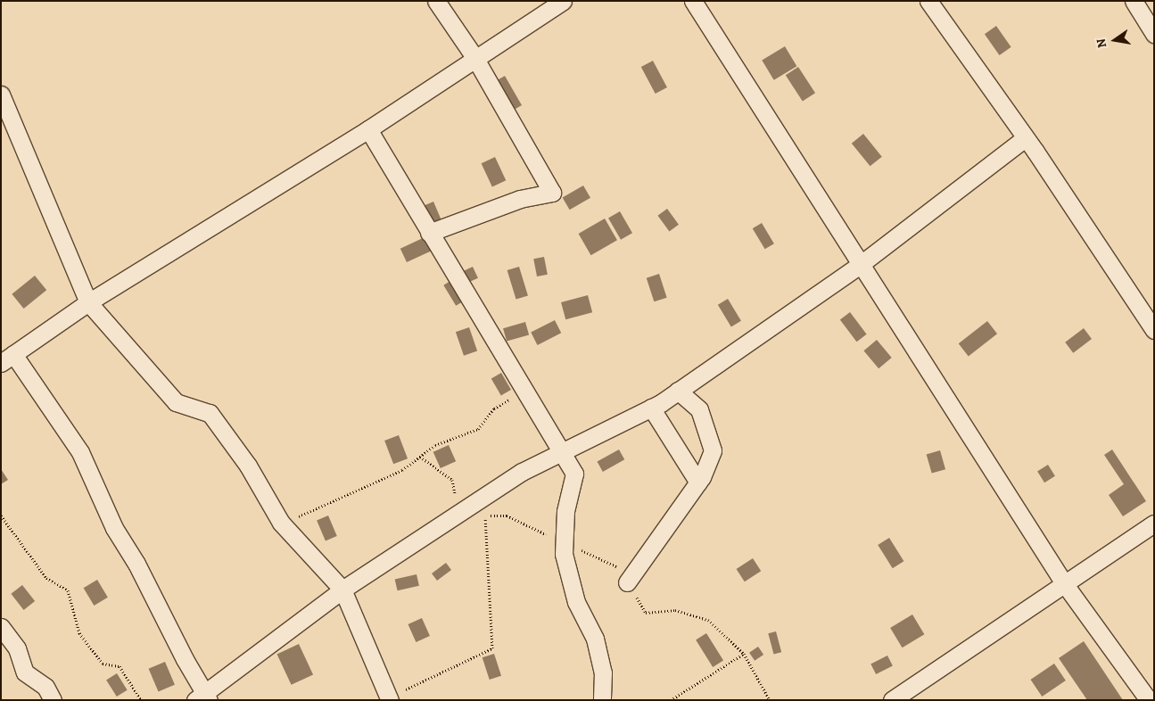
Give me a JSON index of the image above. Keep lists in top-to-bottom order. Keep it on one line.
{"north":"left"}
